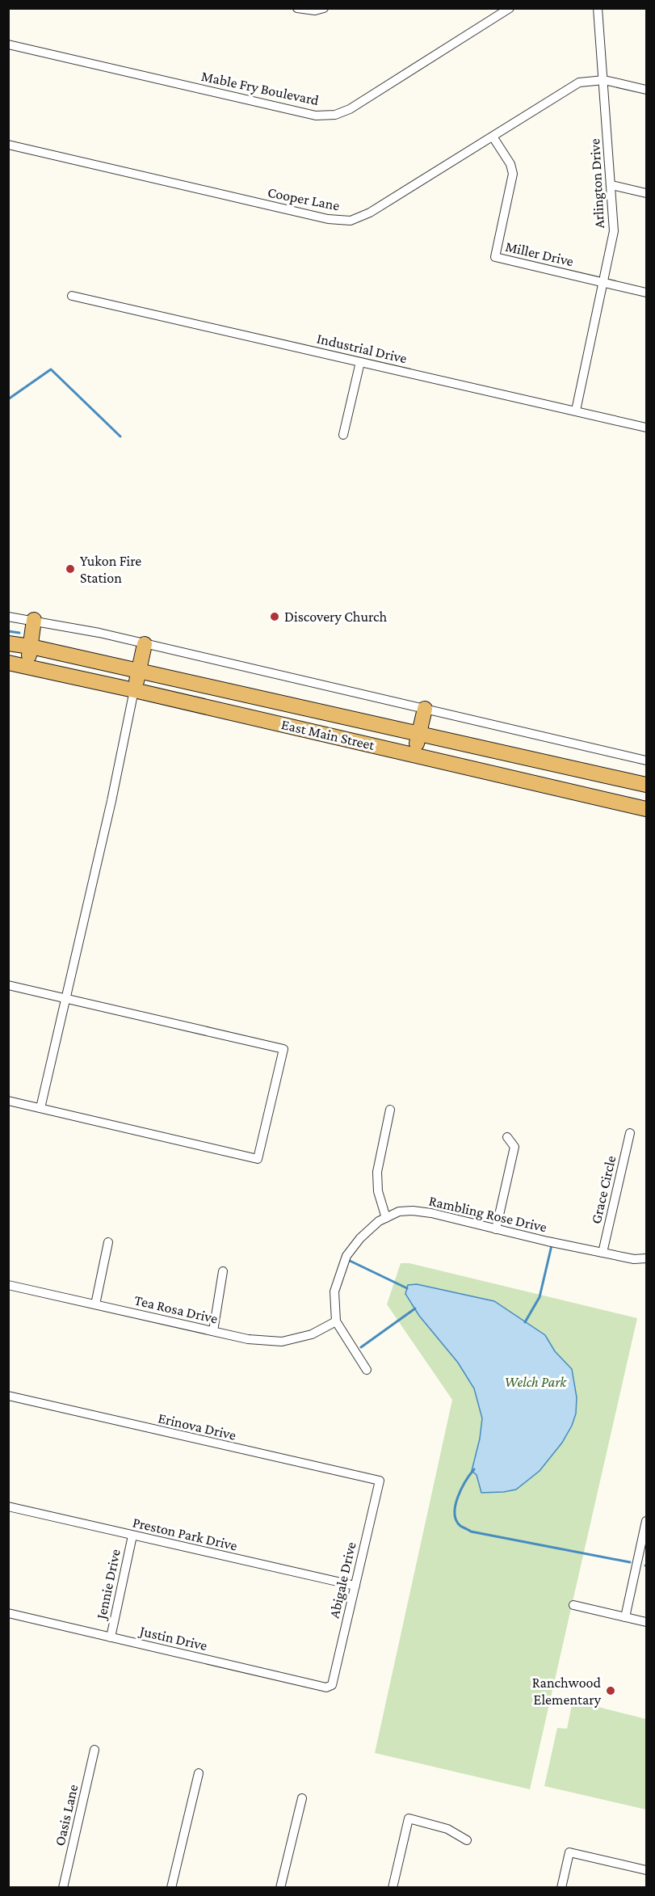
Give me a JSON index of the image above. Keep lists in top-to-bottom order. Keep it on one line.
{"streets":{"highway":["East Main Street"],"street":["Mable Fry Boulevard","Arlington Drive","Cooper Lane","Miller Drive","Industrial Drive","Grace Circle","Rambling Rose Drive","Tea Rosa Drive","Erinova Drive","Preston Park Drive","Abigale Drive","Jennie Drive","Justin Drive","Oasis Lane"]},"crossings":[["Arlington Drive","Cooper Lane"],["Arlington Drive","Miller Drive"],["Arlington Drive","Industrial Drive"],["Cooper Lane","Miller Drive"],["Grace Circle","Rambling Rose Drive"],["Rambling Rose Drive","Tea Rosa Drive"],["Erinova Drive","Abigale Drive"],["Preston Park Drive","Abigale Drive"],["Preston Park Drive","Jennie Drive"],["Abigale Drive","Justin Drive"],["Jennie Drive","Justin Drive"]],"parks":["Welch Park"],"places":["Yukon Fire Station","Discovery Church","Ranchwood Elementary"]}
